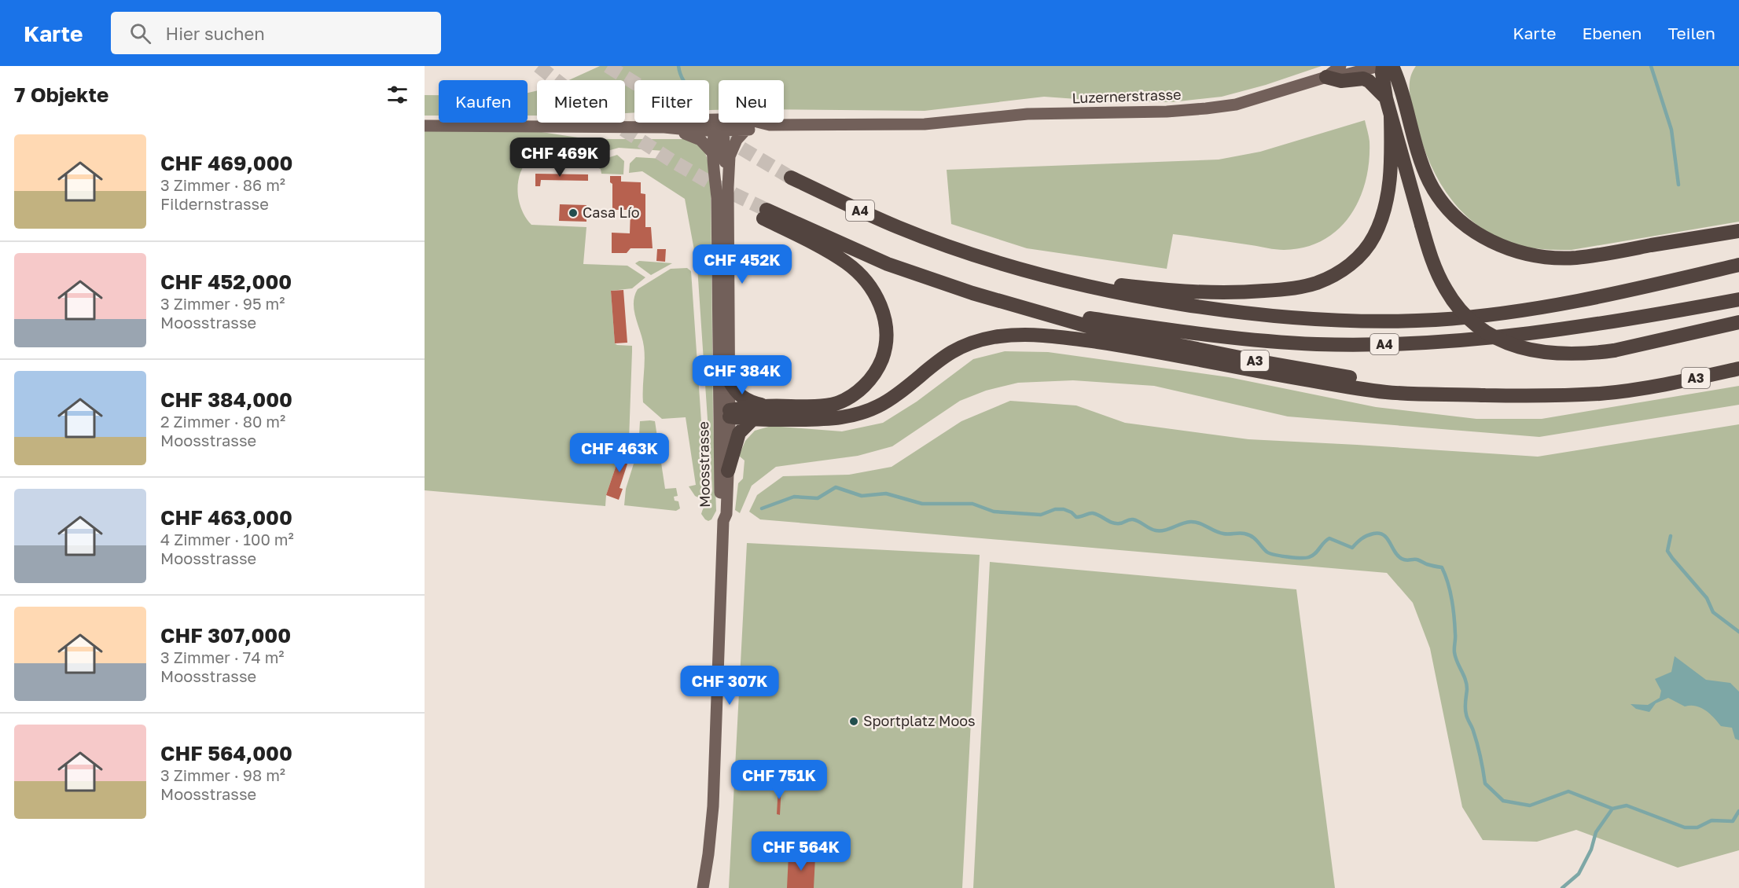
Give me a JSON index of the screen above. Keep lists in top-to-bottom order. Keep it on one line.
{"streets":{"highway":["A4","A3"],"main road":["Luzernerstrasse","Moosstrasse"]},"crossings":[["A4","A3"]],"places":["Casa Lío","Sportplatz Moos"],"page":{"header":"Karte","search":"Hier suchen","nav":["Karte","Ebenen","Teilen"],"heading":"7 Objekte","chip":["Kaufen","Mieten","Filter","Neu"],"list":[{"name":"CHF 469,000","note":"3 Zimmer · 86 m² · Fildernstrasse"},{"name":"CHF 452,000","note":"3 Zimmer · 95 m² · Moosstrasse"},{"name":"CHF 384,000","note":"2 Zimmer · 80 m² · Moosstrasse"},{"name":"CHF 463,000","note":"4 Zimmer · 100 m² · Moosstrasse"},{"name":"CHF 307,000","note":"3 Zimmer · 74 m² · Moosstrasse"},{"name":"CHF 564,000","note":"3 Zimmer · 98 m² · Moosstrasse"}],"price":["CHF 469K","CHF 452K","CHF 384K","CHF 463K","CHF 307K","CHF 751K","CHF 564K"]}}
